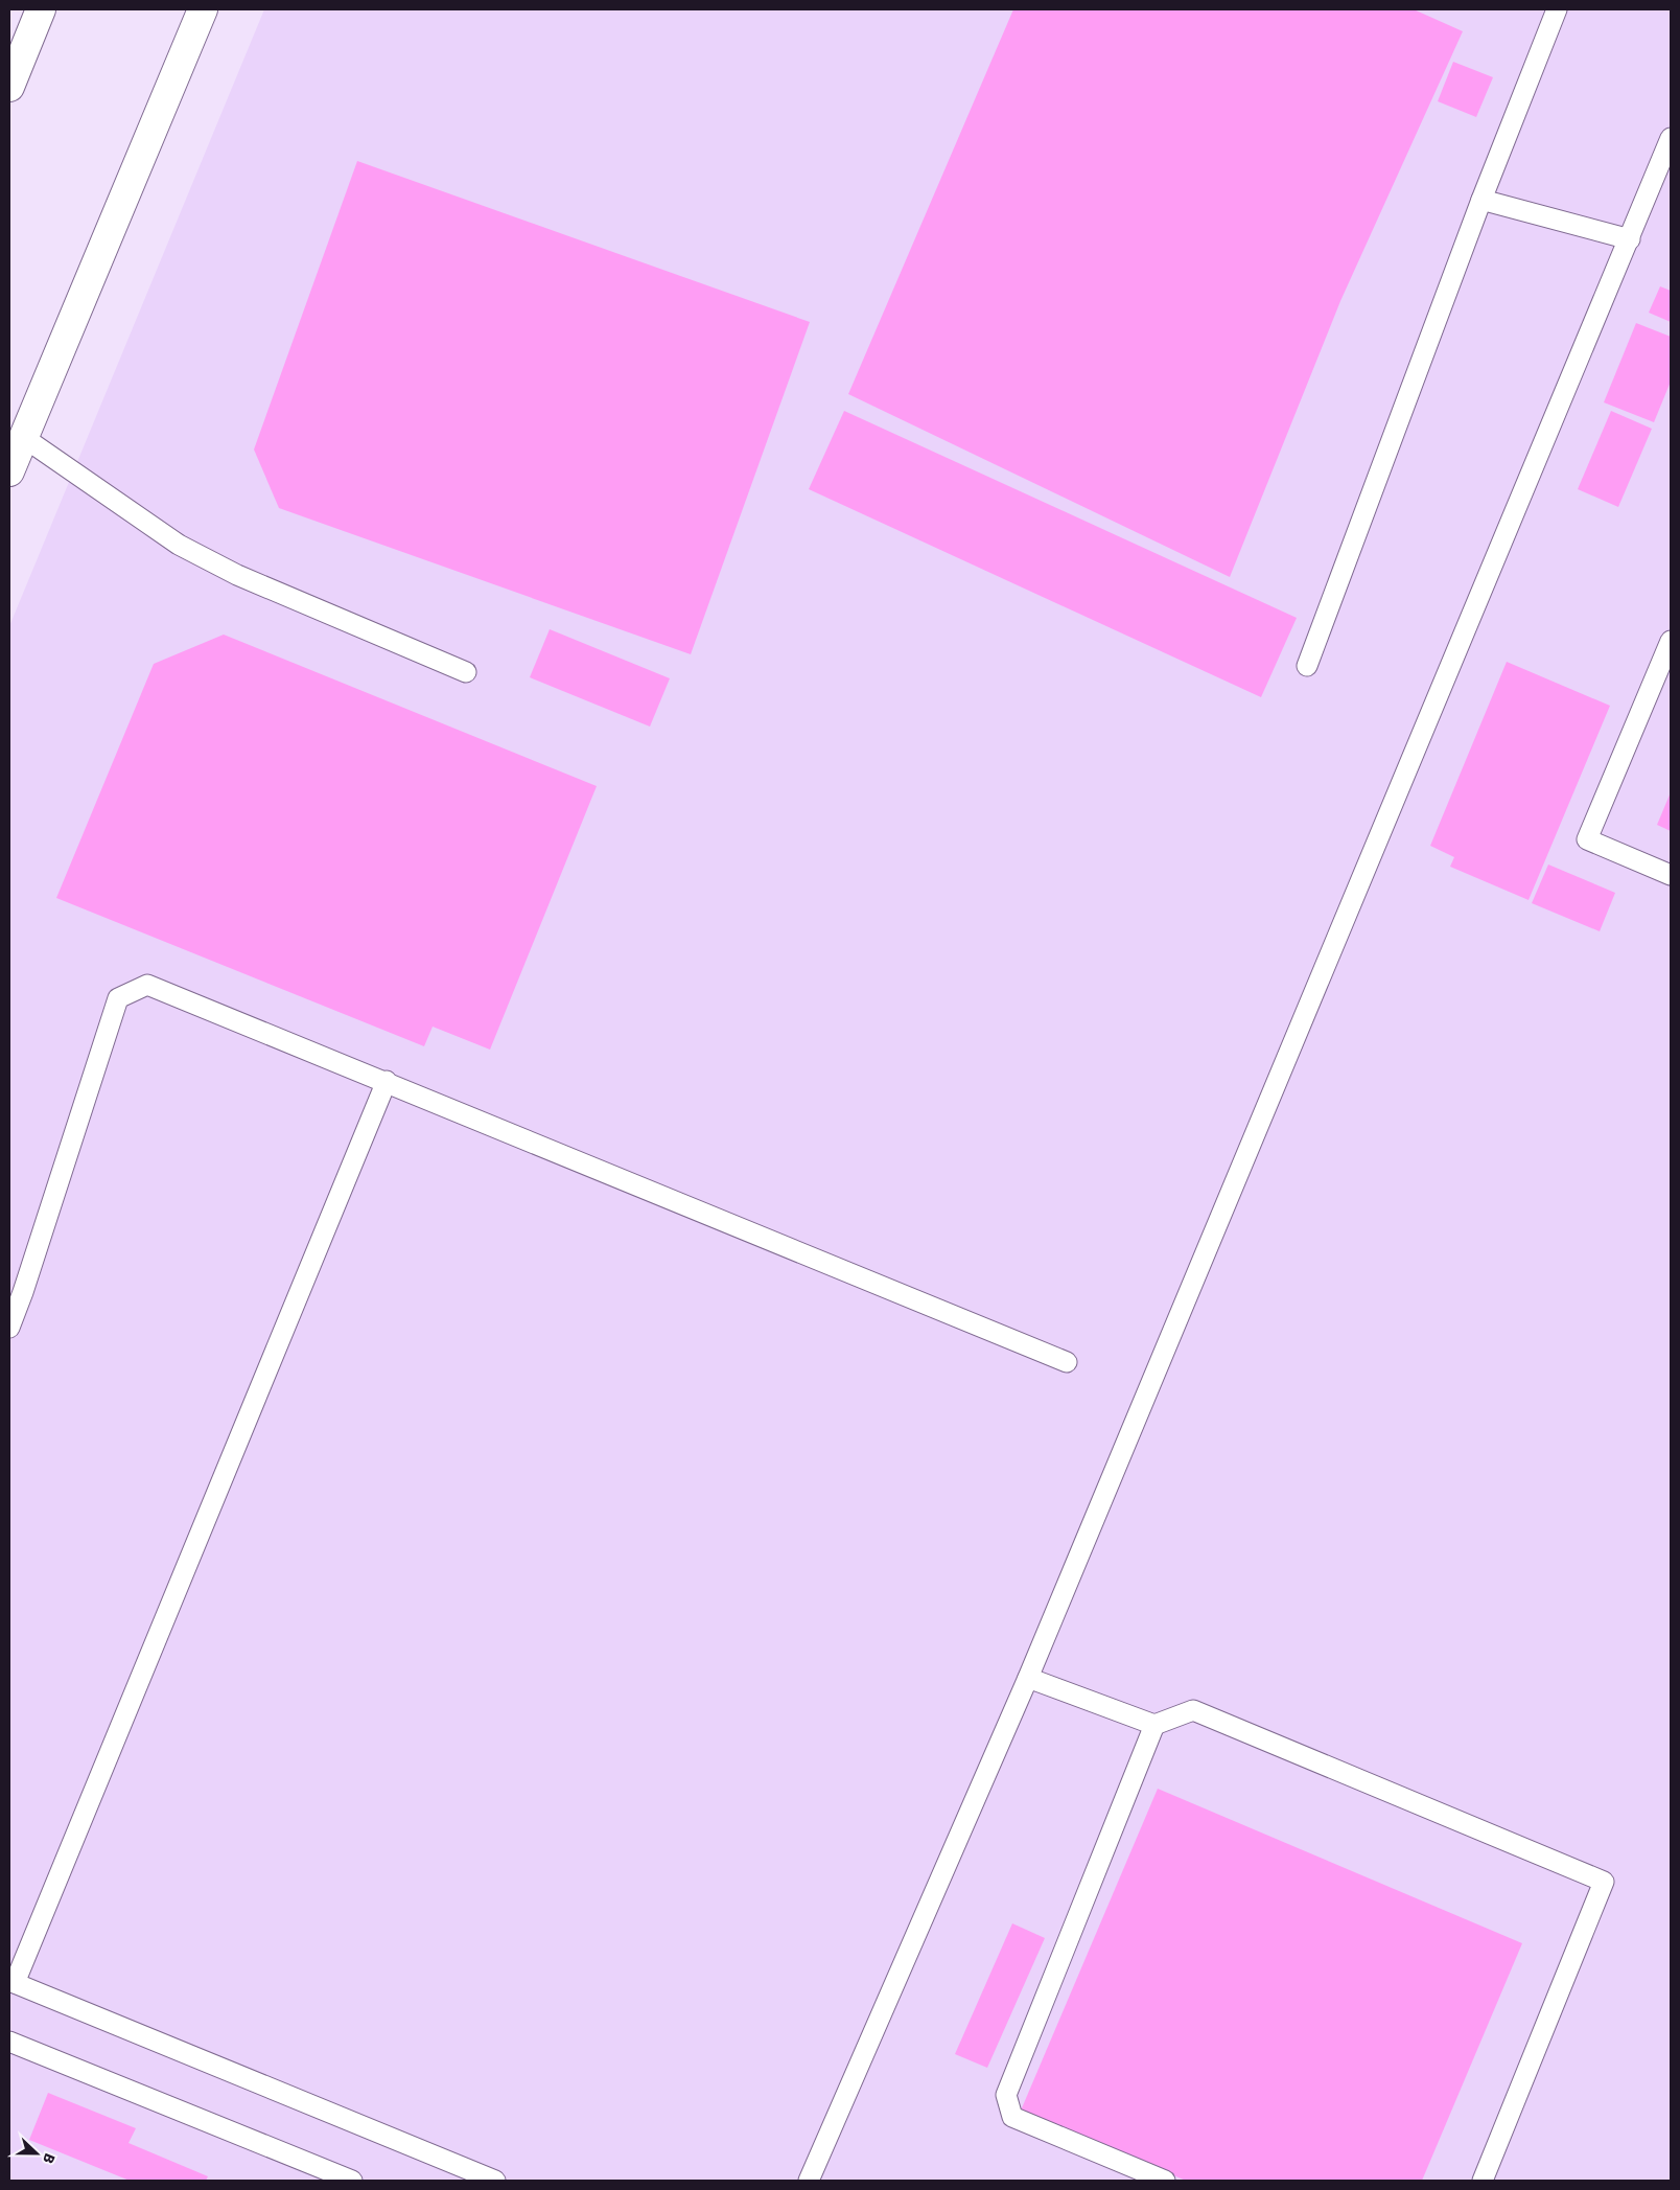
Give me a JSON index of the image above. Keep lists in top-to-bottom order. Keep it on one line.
{"north":"right"}
